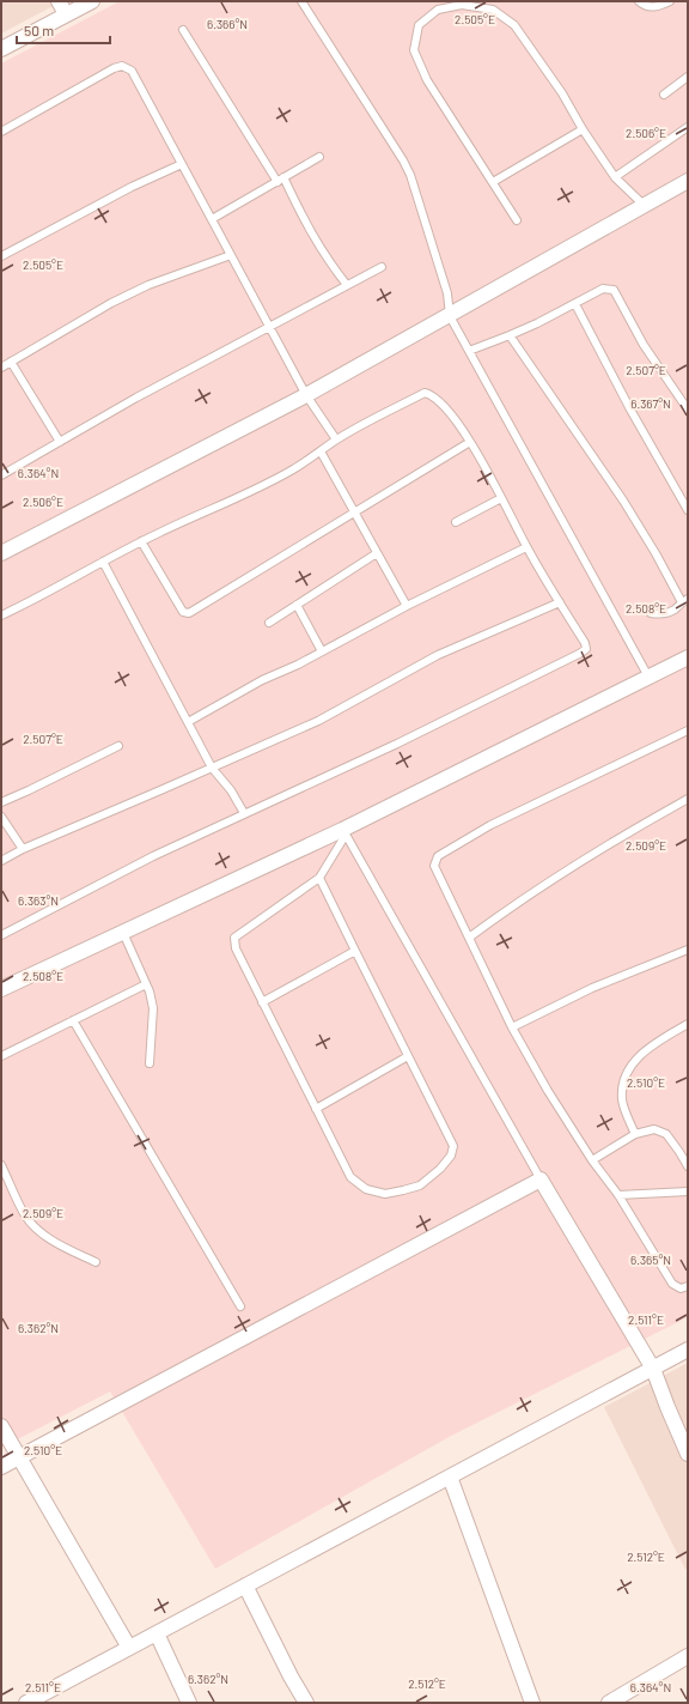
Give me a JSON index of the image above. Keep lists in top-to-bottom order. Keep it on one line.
{"scale_bar":"50 m","coordinates":["2.505°E","6.366°N","2.506°E","2.507°E","6.367°N","6.364°N","2.508°E","2.509°E","6.363°N","2.510°E","6.365°N","2.511°E","6.362°N","2.512°E"]}
